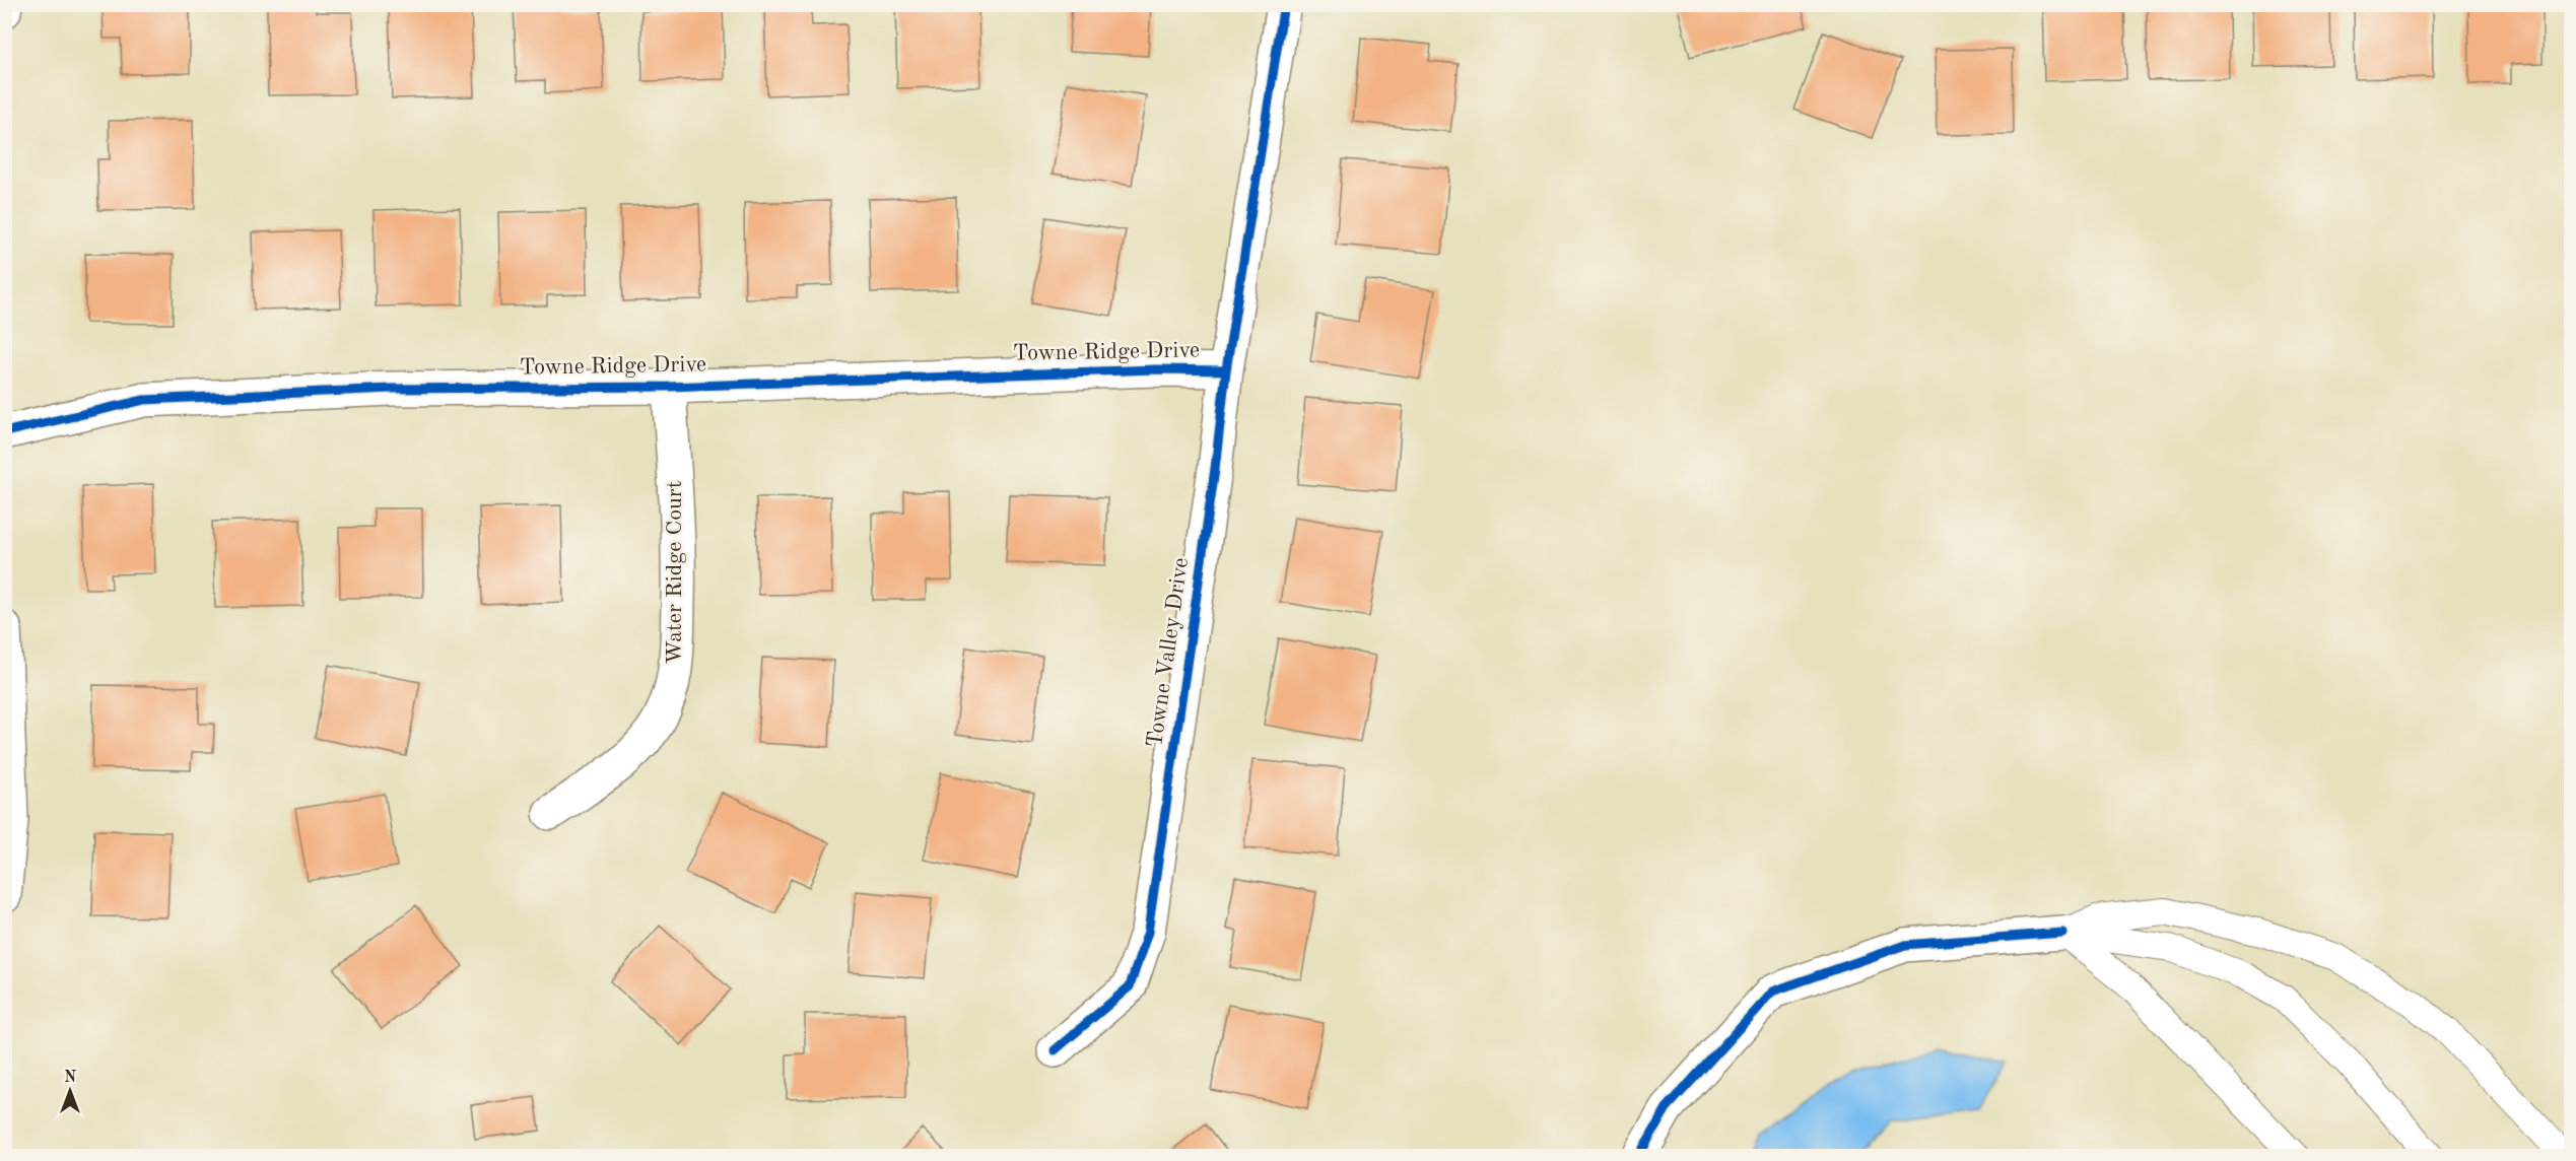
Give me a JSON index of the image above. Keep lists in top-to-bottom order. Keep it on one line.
{"streets":{"street":["Towne Ridge Drive","Water Ridge Court","Towne Valley Drive"]},"crossings":[["Towne Ridge Drive","Water Ridge Court"],["Towne Ridge Drive","Towne Valley Drive"]],"north":"top"}
